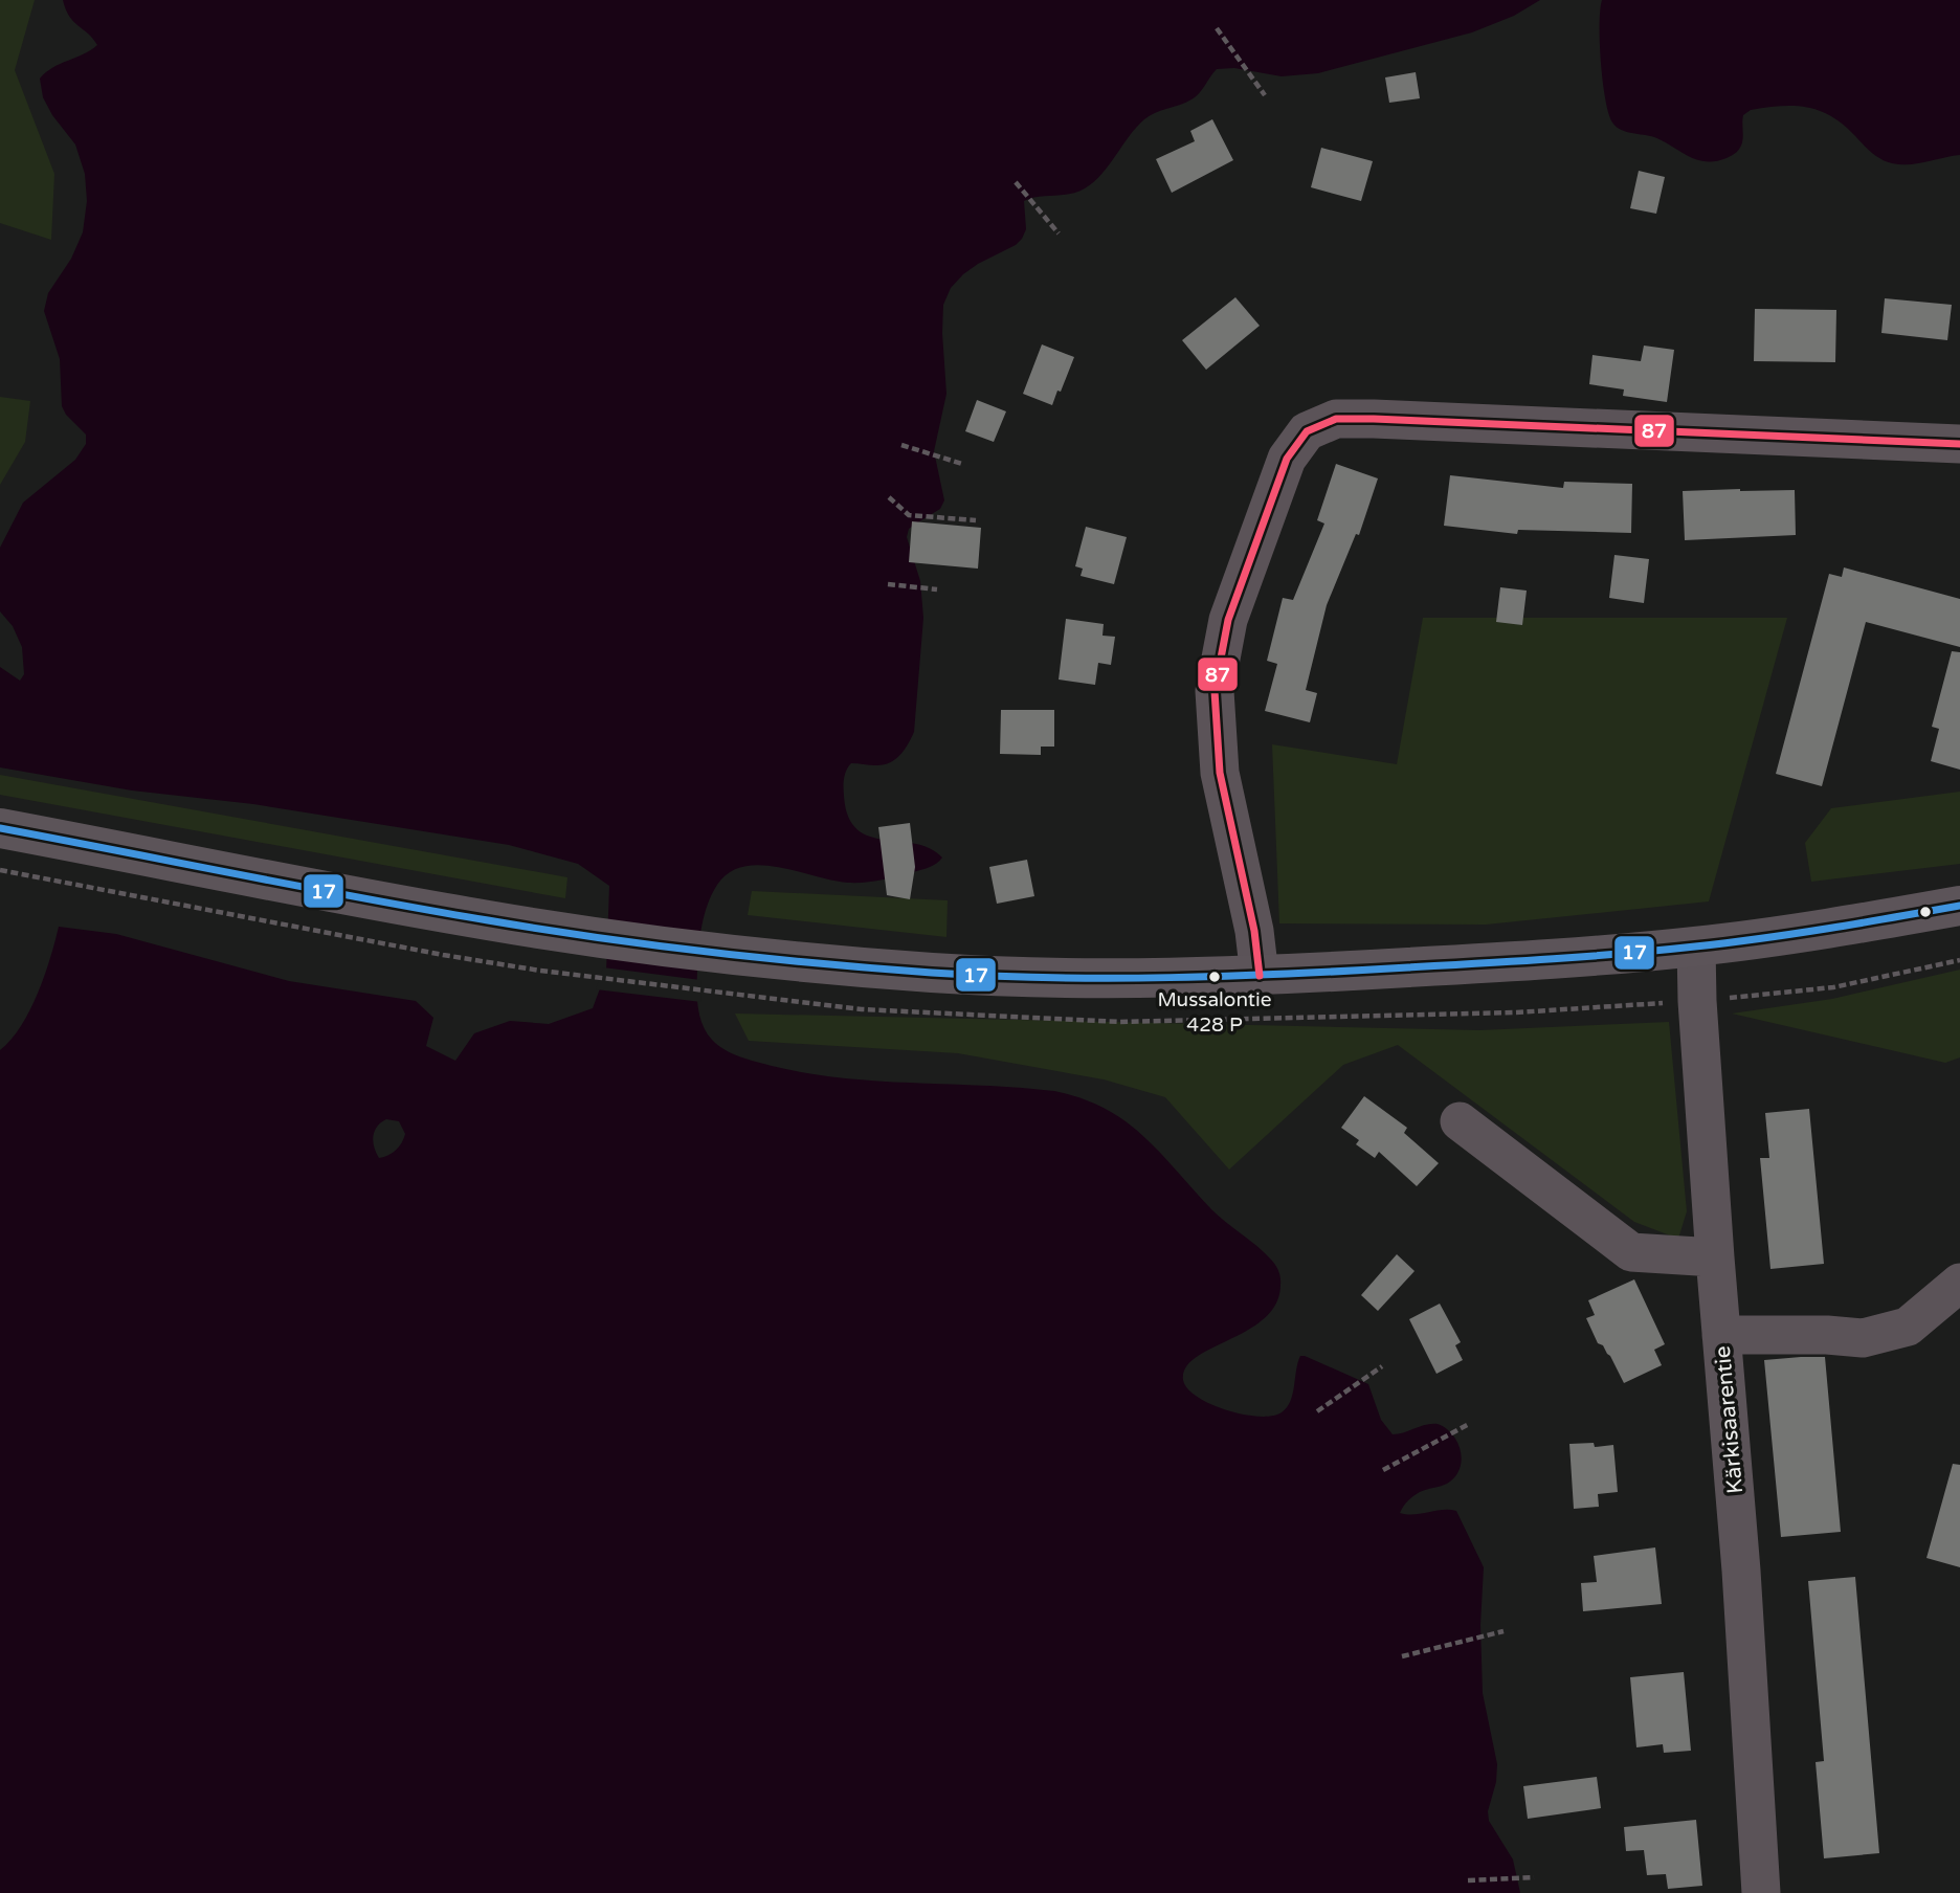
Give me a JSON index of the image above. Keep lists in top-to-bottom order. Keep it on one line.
{"streets":{"street":["Kärkisaarentie"]},"places":["Mussalontie 428 P"],"lines":["transit line 87","transit line 17"]}
